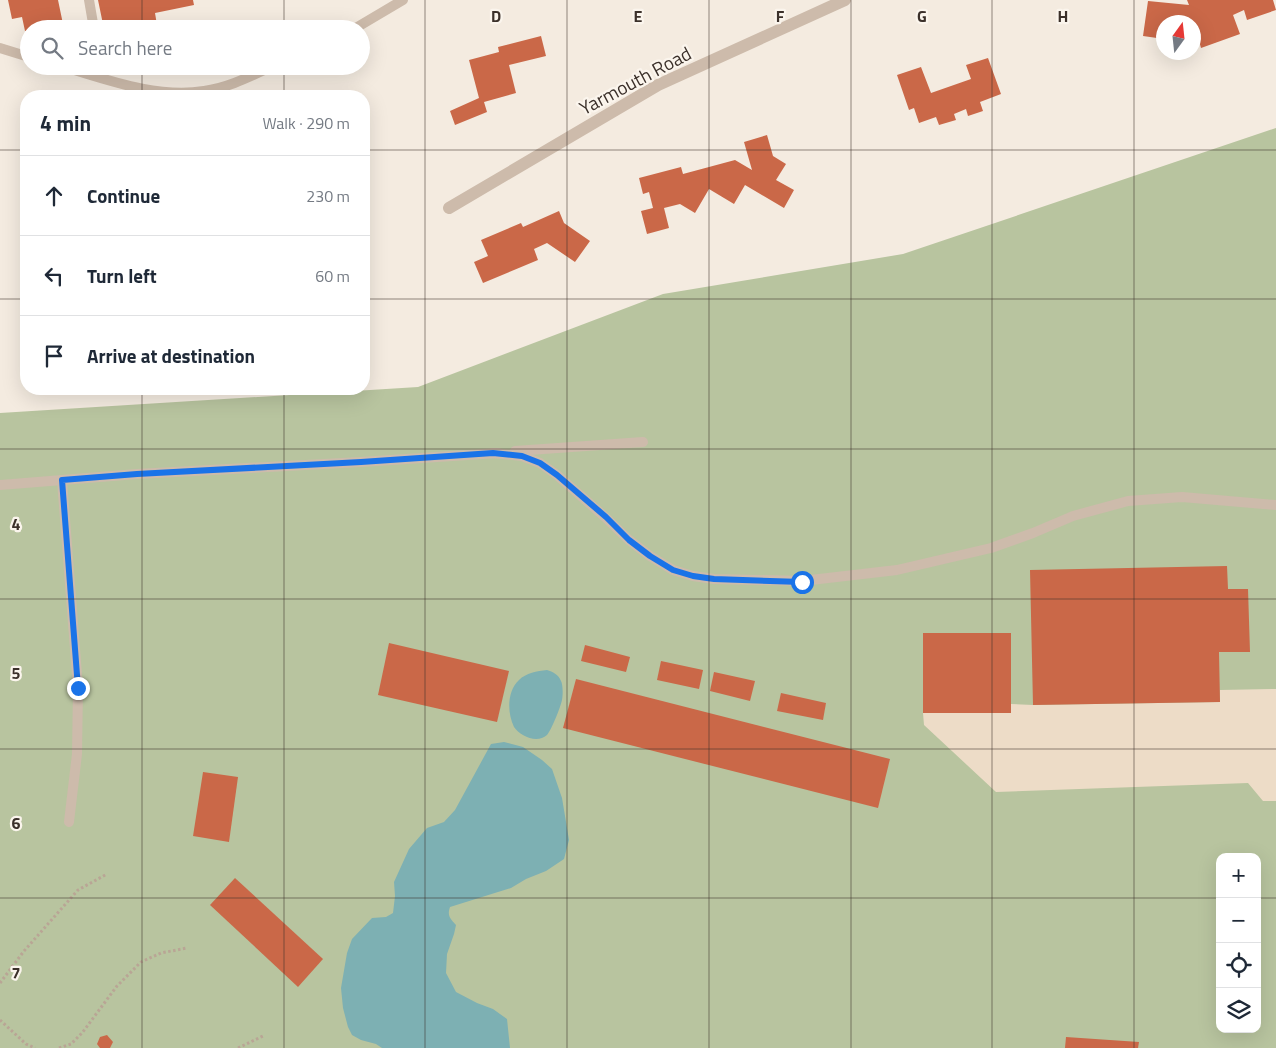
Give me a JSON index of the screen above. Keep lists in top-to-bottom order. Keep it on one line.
{"streets":{"street":["Yarmouth Road"]},"north":"top","page":{"search":"Search here","heading":["4 min","Walk · 290 m"],"list":[["Continue","230 m"],["Turn left","60 m"],"Arrive at destination"],"map_buttons":["+","−"]},"grid":{"columns":["D","E","F","G","H"],"rows":["4","5","6","7"]}}
